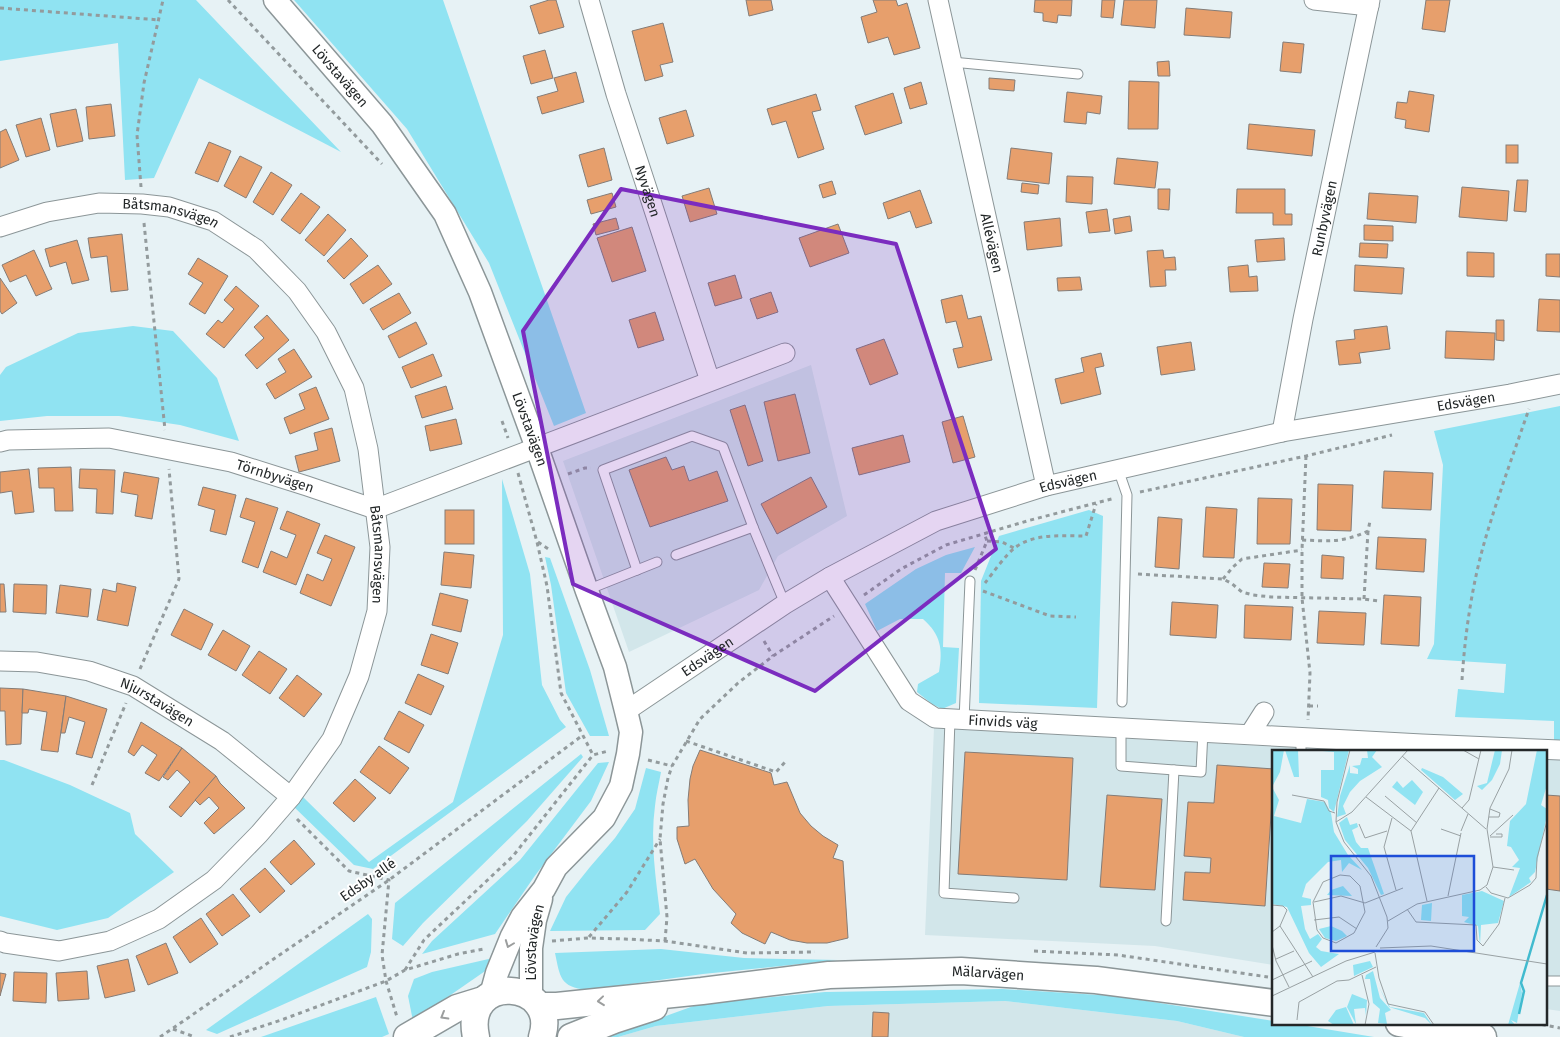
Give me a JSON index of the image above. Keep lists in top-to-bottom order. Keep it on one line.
{"streets":{"main road":["Mälarvägen"],"street":["Lövstavägen","Nyvägen","Båtsmansvägen","Runbyvägen","Allévägen","Edsvägen","Törnbyvägen","Njurstavägen","Finvids väg"],"path":["Edsby allé"]},"crossings":[["Lövstavägen","Edsvägen"],["Lövstavägen","Mälarvägen"],["Båtsmansvägen","Törnbyvägen"],["Båtsmansvägen","Njurstavägen"],["Runbyvägen","Edsvägen"],["Allévägen","Edsvägen"],["Edsvägen","Finvids väg"]]}
